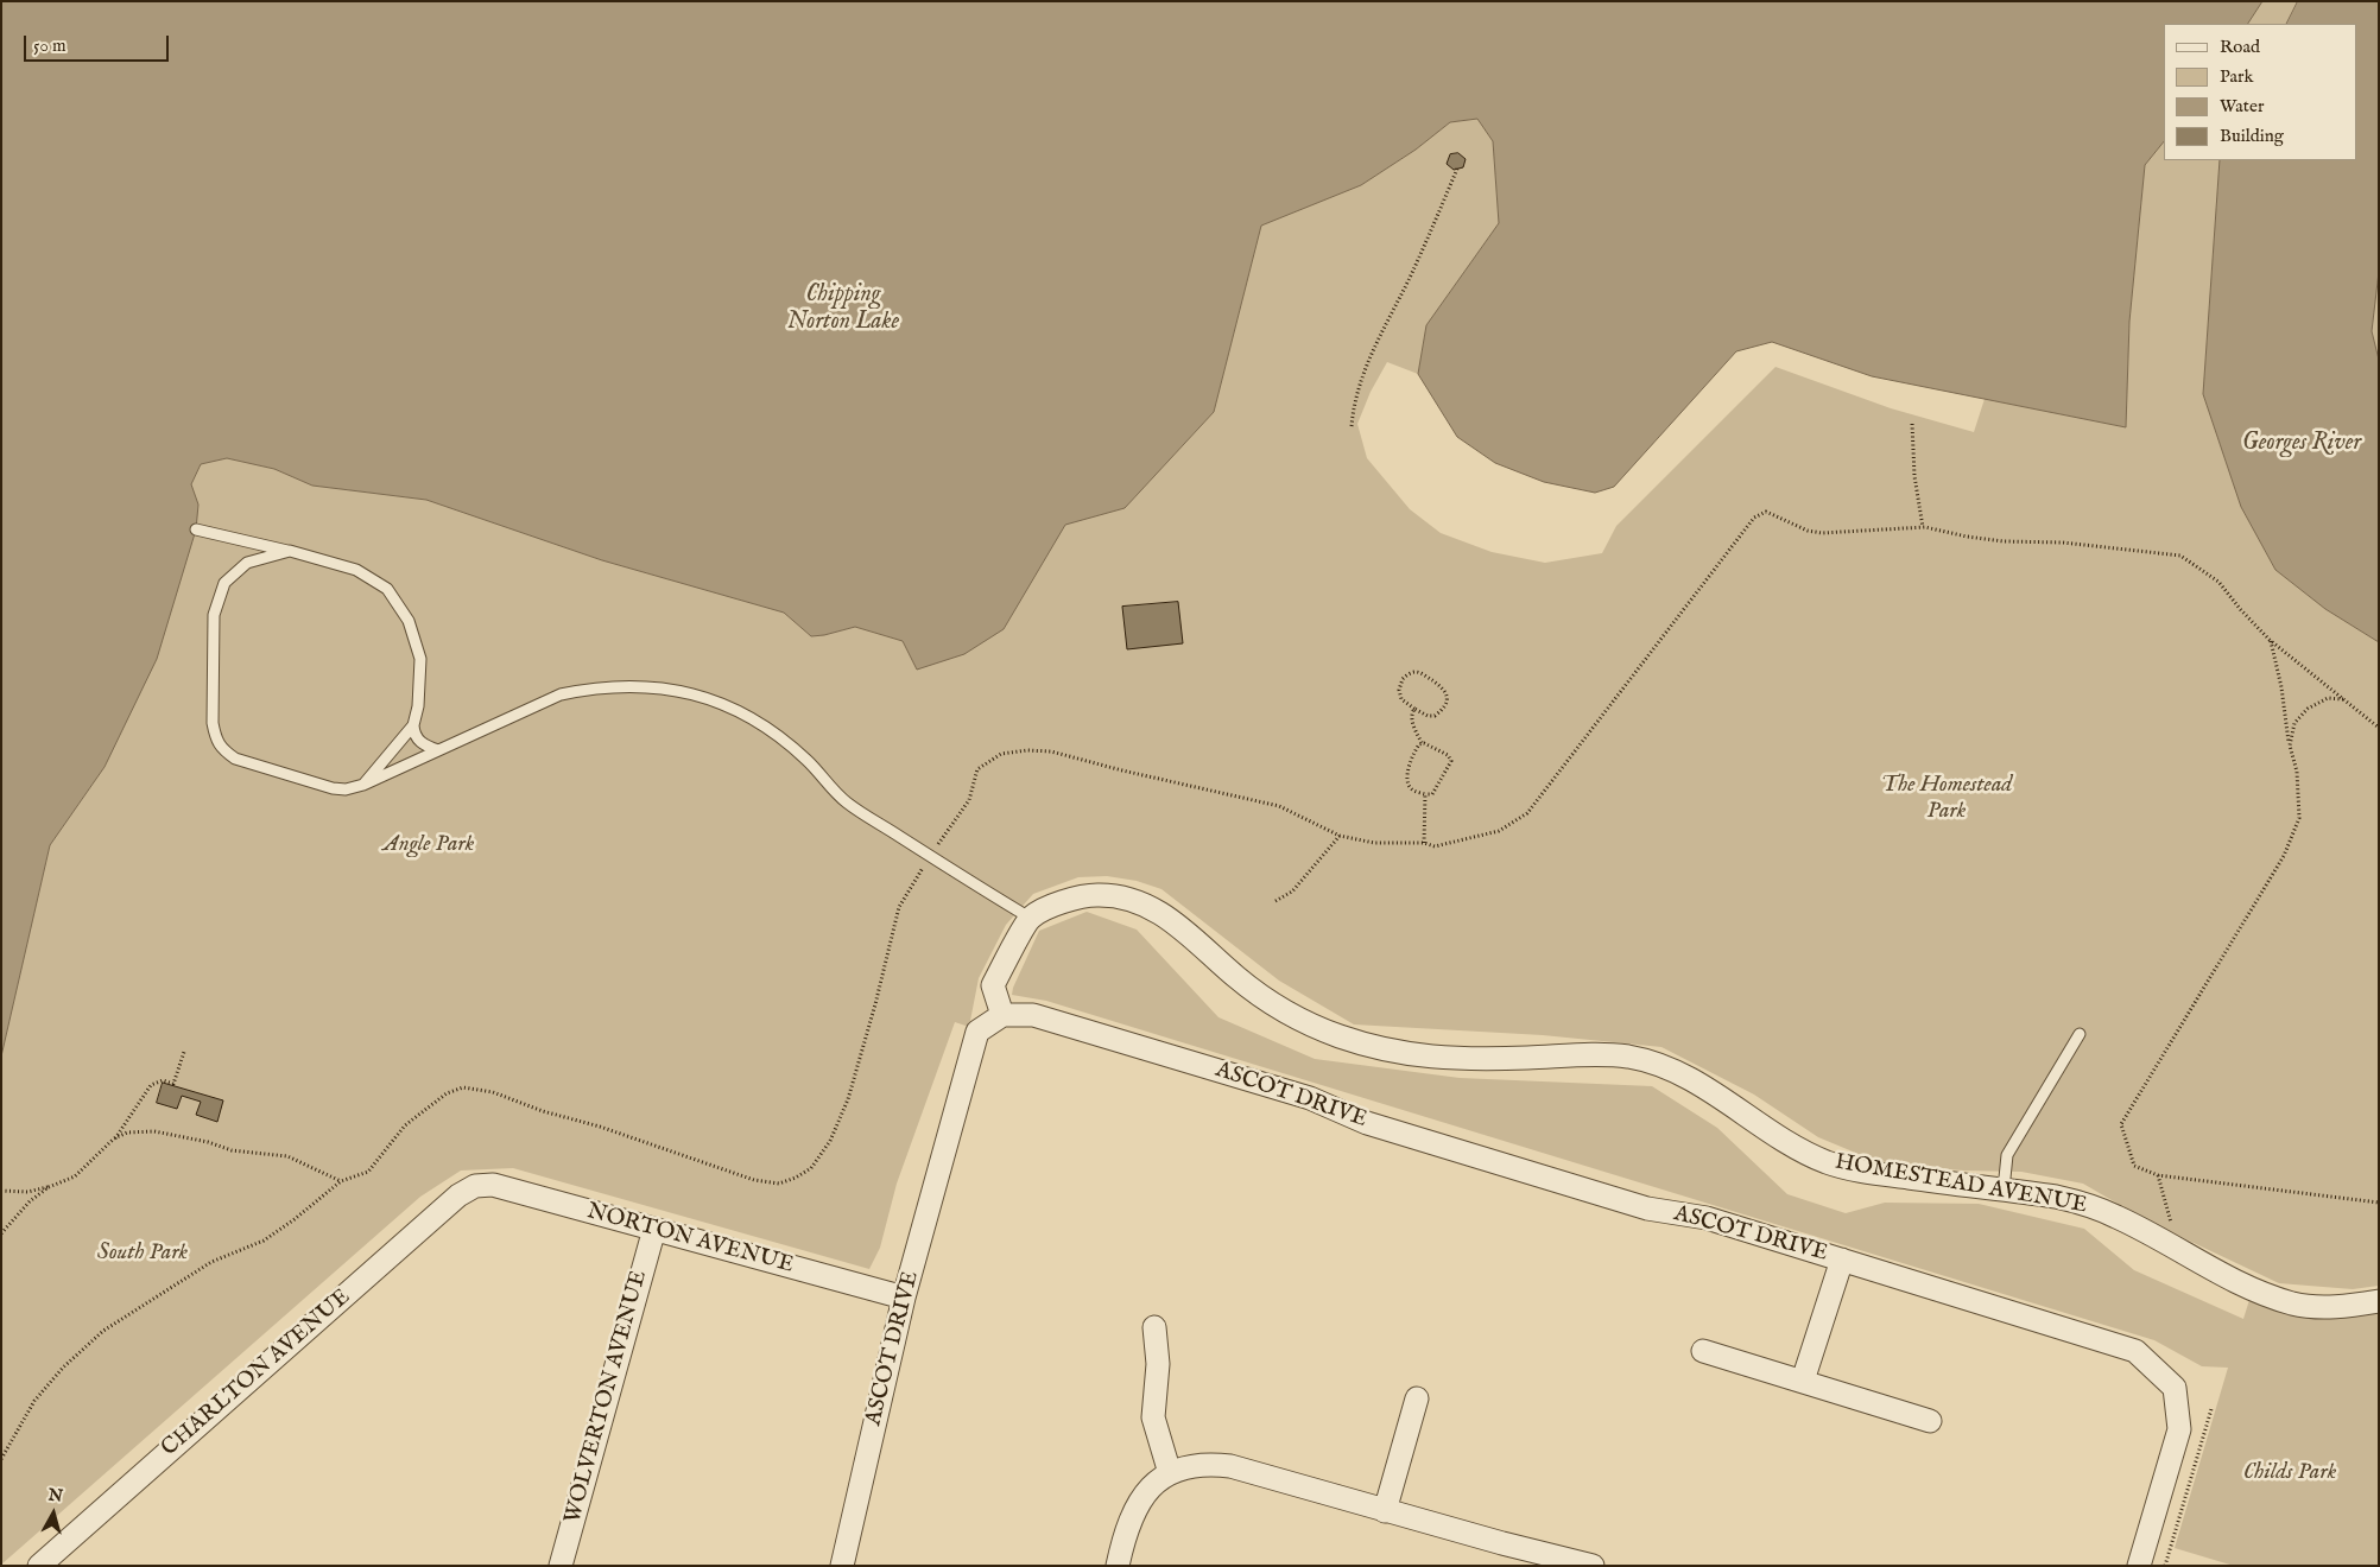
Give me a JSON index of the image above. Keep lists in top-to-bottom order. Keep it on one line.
{"streets":{"street":["ASCOT DRIVE","HOMESTEAD AVENUE","NORTON AVENUE","CHARLTON AVENUE","WOLVERTON AVENUE"]},"crossings":[["ASCOT DRIVE","NORTON AVENUE"],["NORTON AVENUE","CHARLTON AVENUE"],["NORTON AVENUE","WOLVERTON AVENUE"]],"water":["Chipping Norton Lake","Georges River"],"parks":["The Homestead Park","Angle Park","South Park","Childs Park"],"legend":["Road","Park","Water","Building"],"scale_bar":"50 m","north":"top"}
